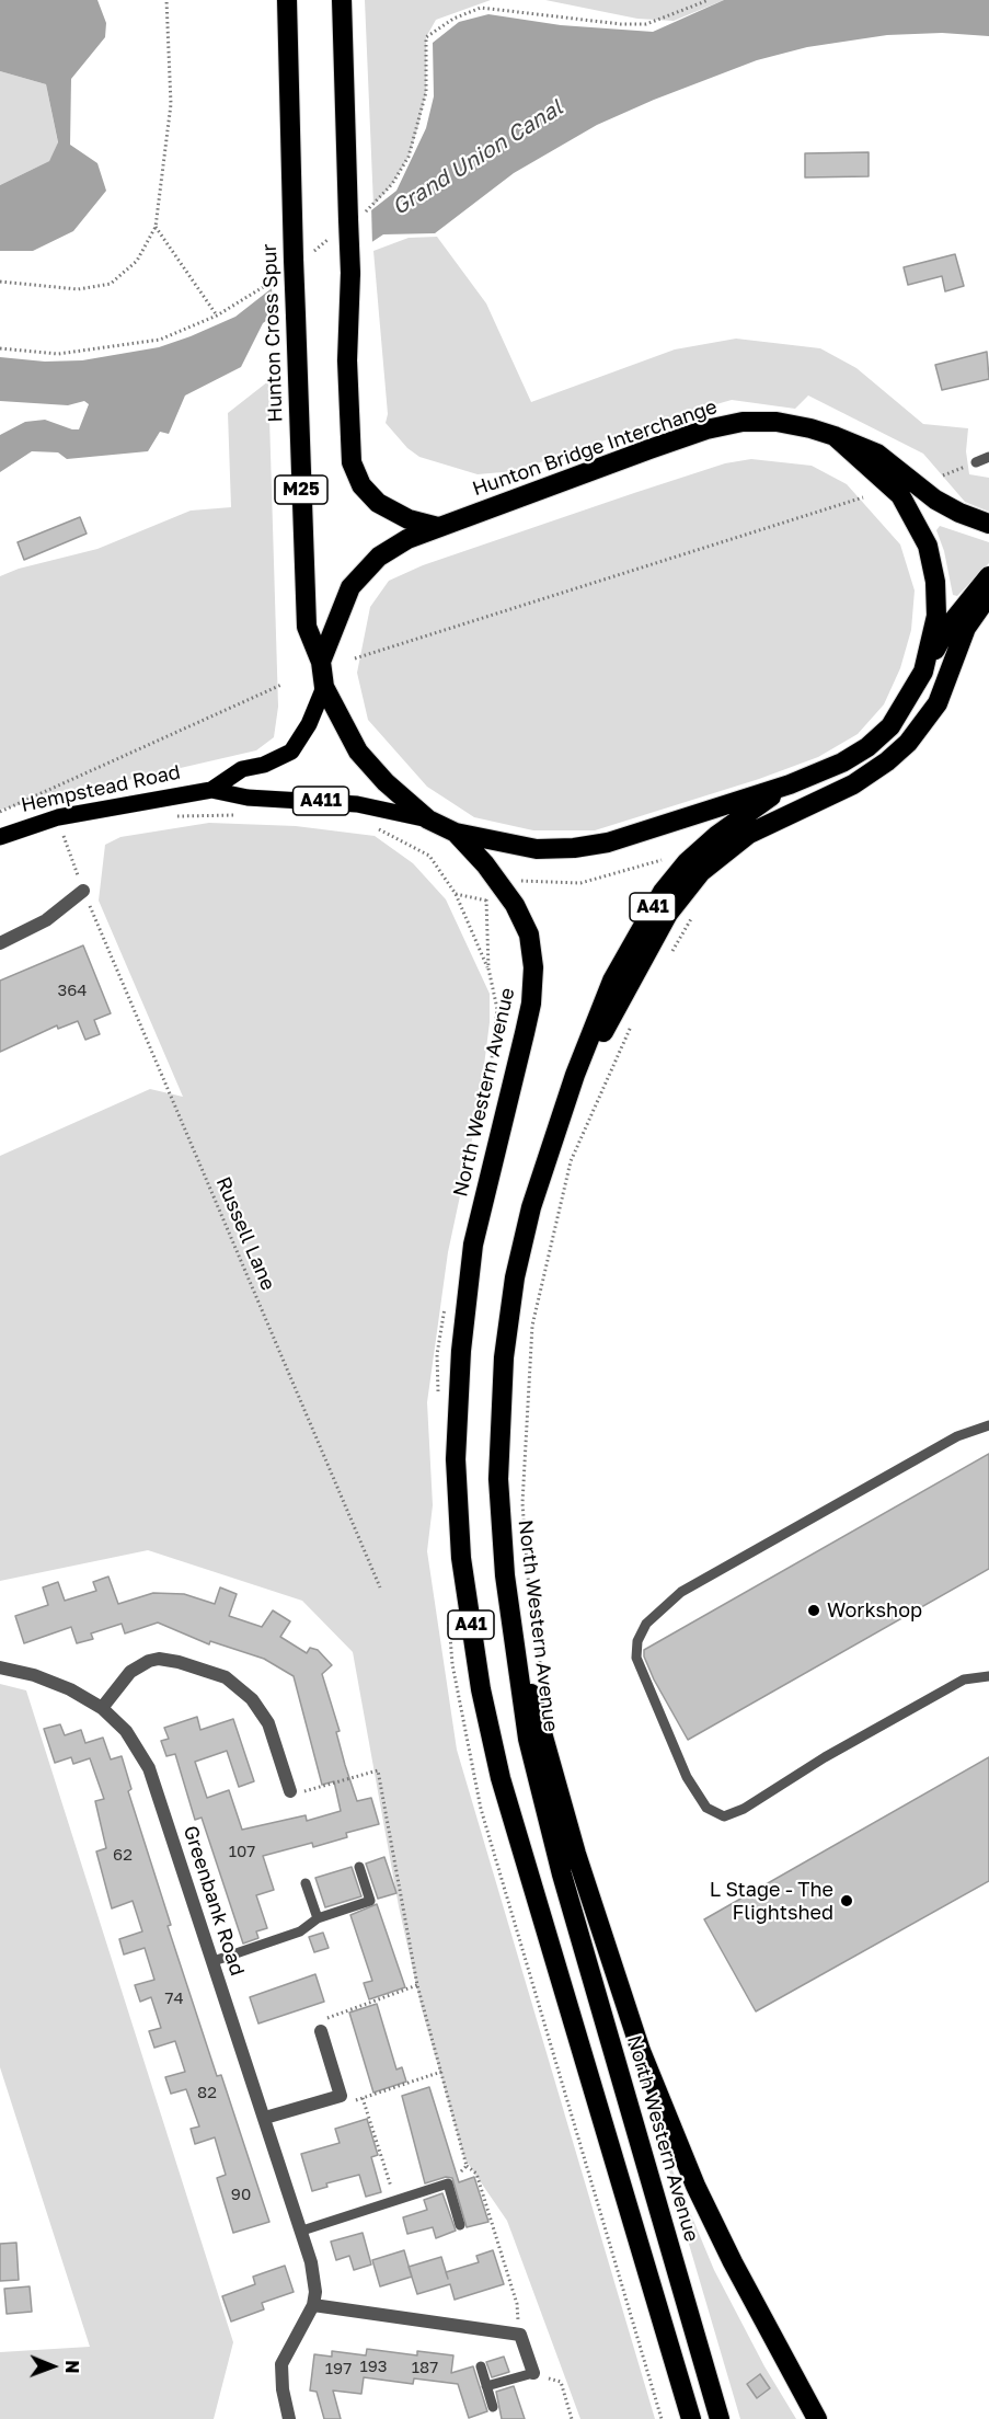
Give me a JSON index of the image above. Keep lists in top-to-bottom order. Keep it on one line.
{"streets":{"highway":["Hunton Cross Spur","Hunton Bridge Interchange","M25","A41","North Western Avenue"],"main road":["Hempstead Road","A411"],"street":["Greenbank Road"],"path":["Russell Lane"]},"crossings":[["Hunton Cross Spur","Hunton Bridge Interchange"],["Hunton Bridge Interchange","M25"],["Hunton Bridge Interchange","Hempstead Road"],["Hunton Bridge Interchange","North Western Avenue"]],"water":["Grand Union Canal"],"places":["Workshop","L Stage - The Flightshed"],"house_numbers":["364","107","62","74","82","90","193","187","197"],"north":"right"}
